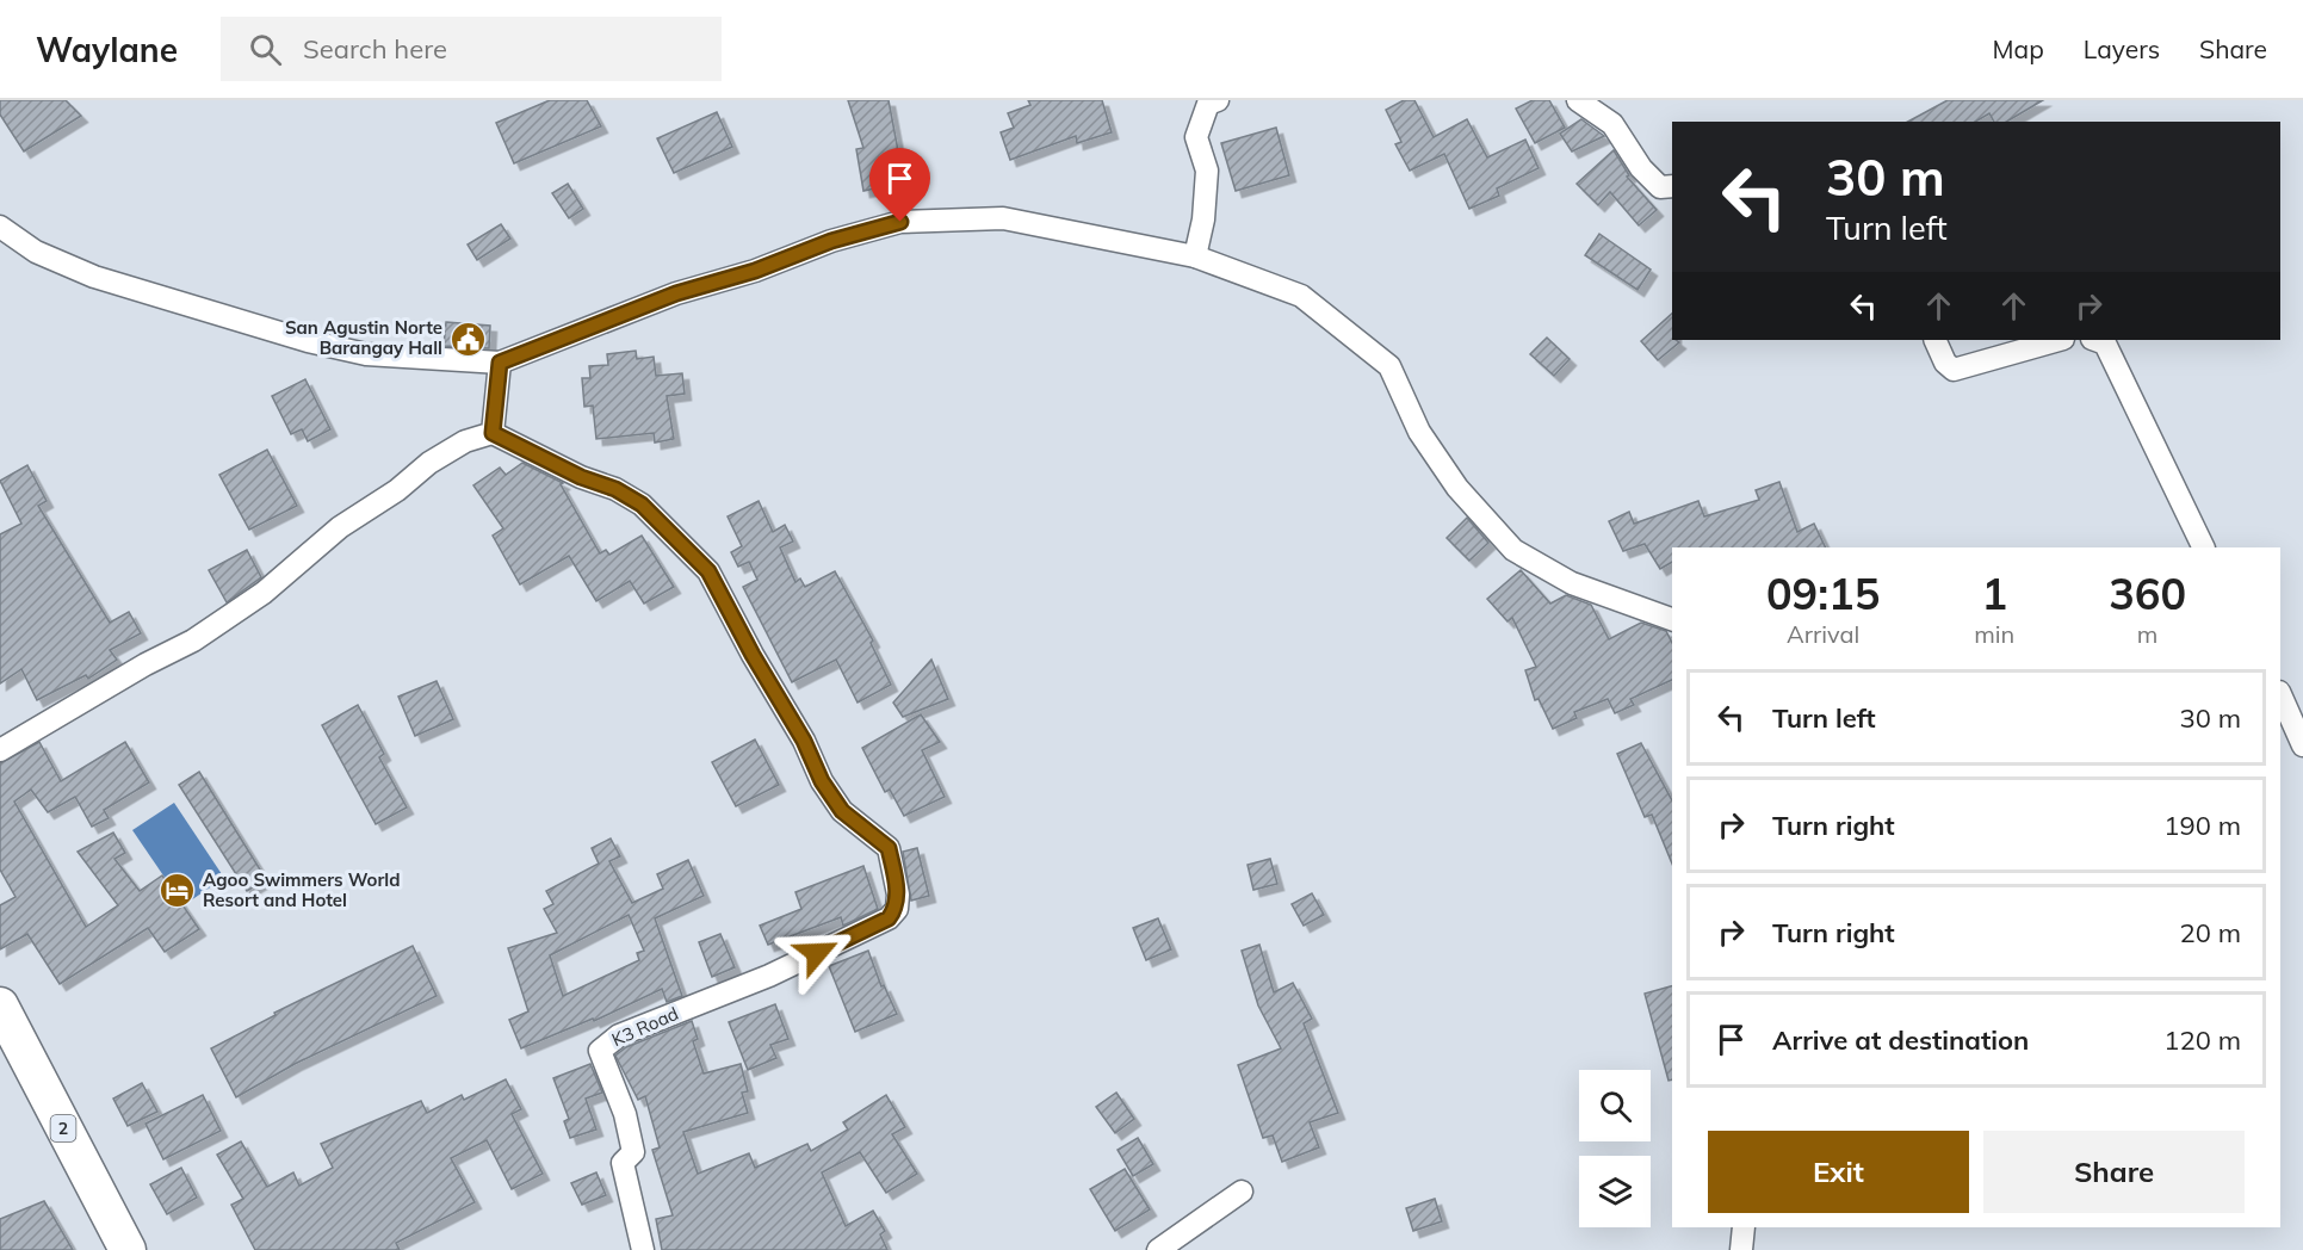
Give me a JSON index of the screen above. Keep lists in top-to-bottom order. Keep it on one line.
{"streets":{"highway":["2"],"street":["K3 Road"]},"places":{"public building":["San Agustin Norte Barangay Hall"],"hotel":["Agoo Swimmers World Resort and Hotel"]},"page":{"header":"Waylane","search":"Search here","nav":["Map","Layers","Share"],"turn":["30 m","Turn left"],"eta":["09:15","Arrival","1","min","360","m"],"list":[{"name":"Turn left","value":"30 m"},{"name":"Turn right","value":"190 m"},{"name":"Turn right","value":"20 m"},{"name":"Arrive at destination","value":"120 m"}],"buttons":["Exit","Share"]}}
